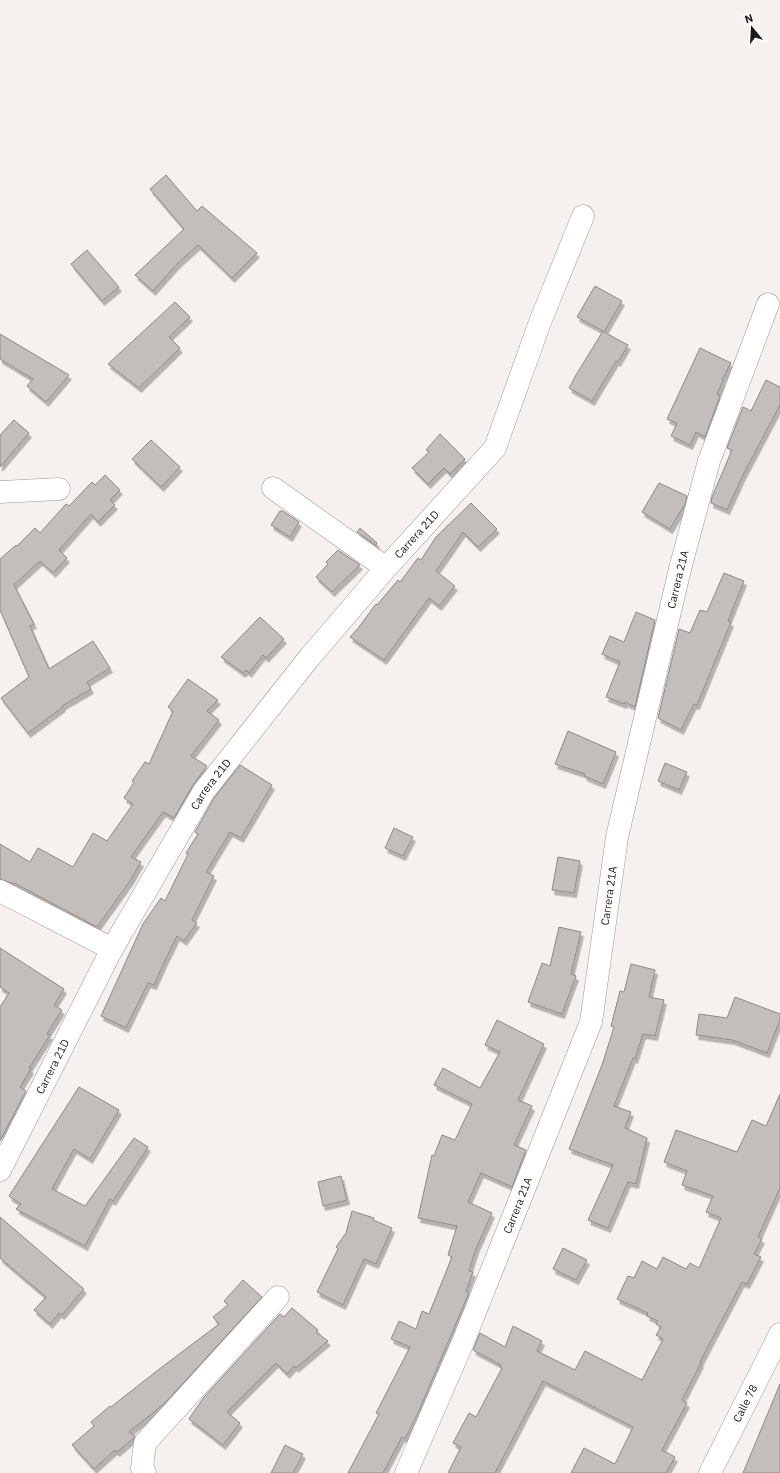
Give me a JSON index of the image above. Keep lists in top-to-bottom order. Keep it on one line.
{"streets":{"street":["Carrera 21D","Carrera 21A","Calle 78"]},"north":"top"}
